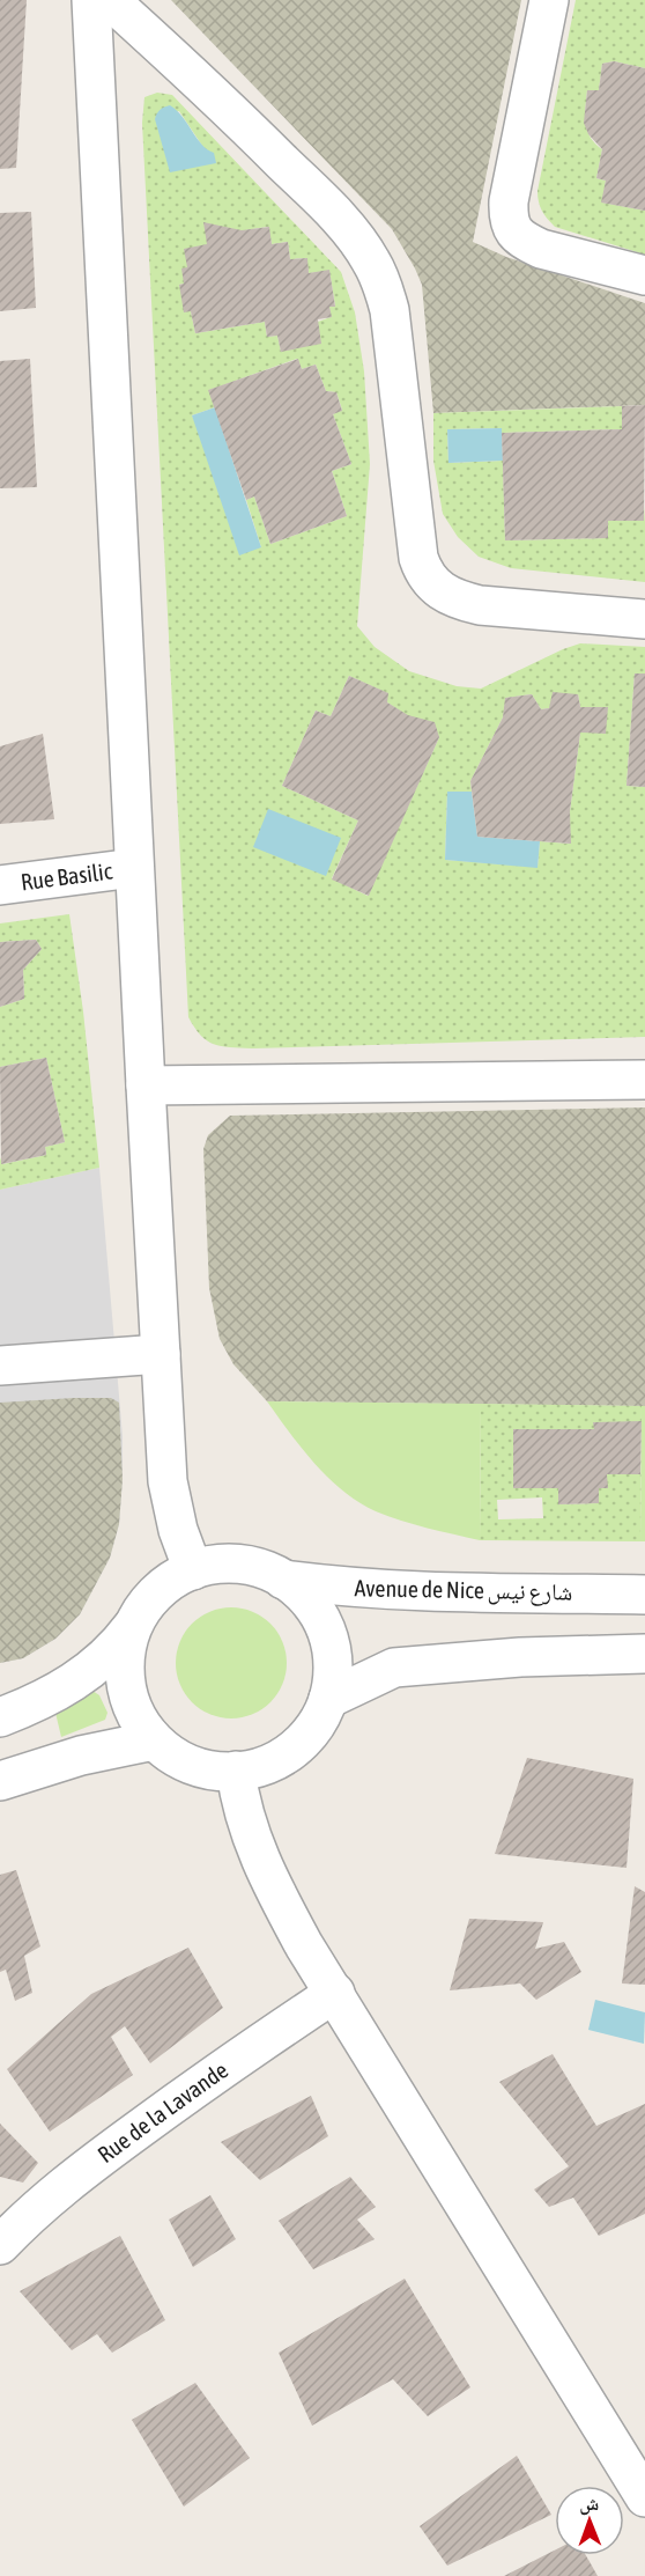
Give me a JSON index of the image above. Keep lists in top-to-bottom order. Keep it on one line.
{"streets":{"street":["Rue Basilic","Avenue de Nice شارع نيس","Rue de la Lavande"]},"north":"top"}
